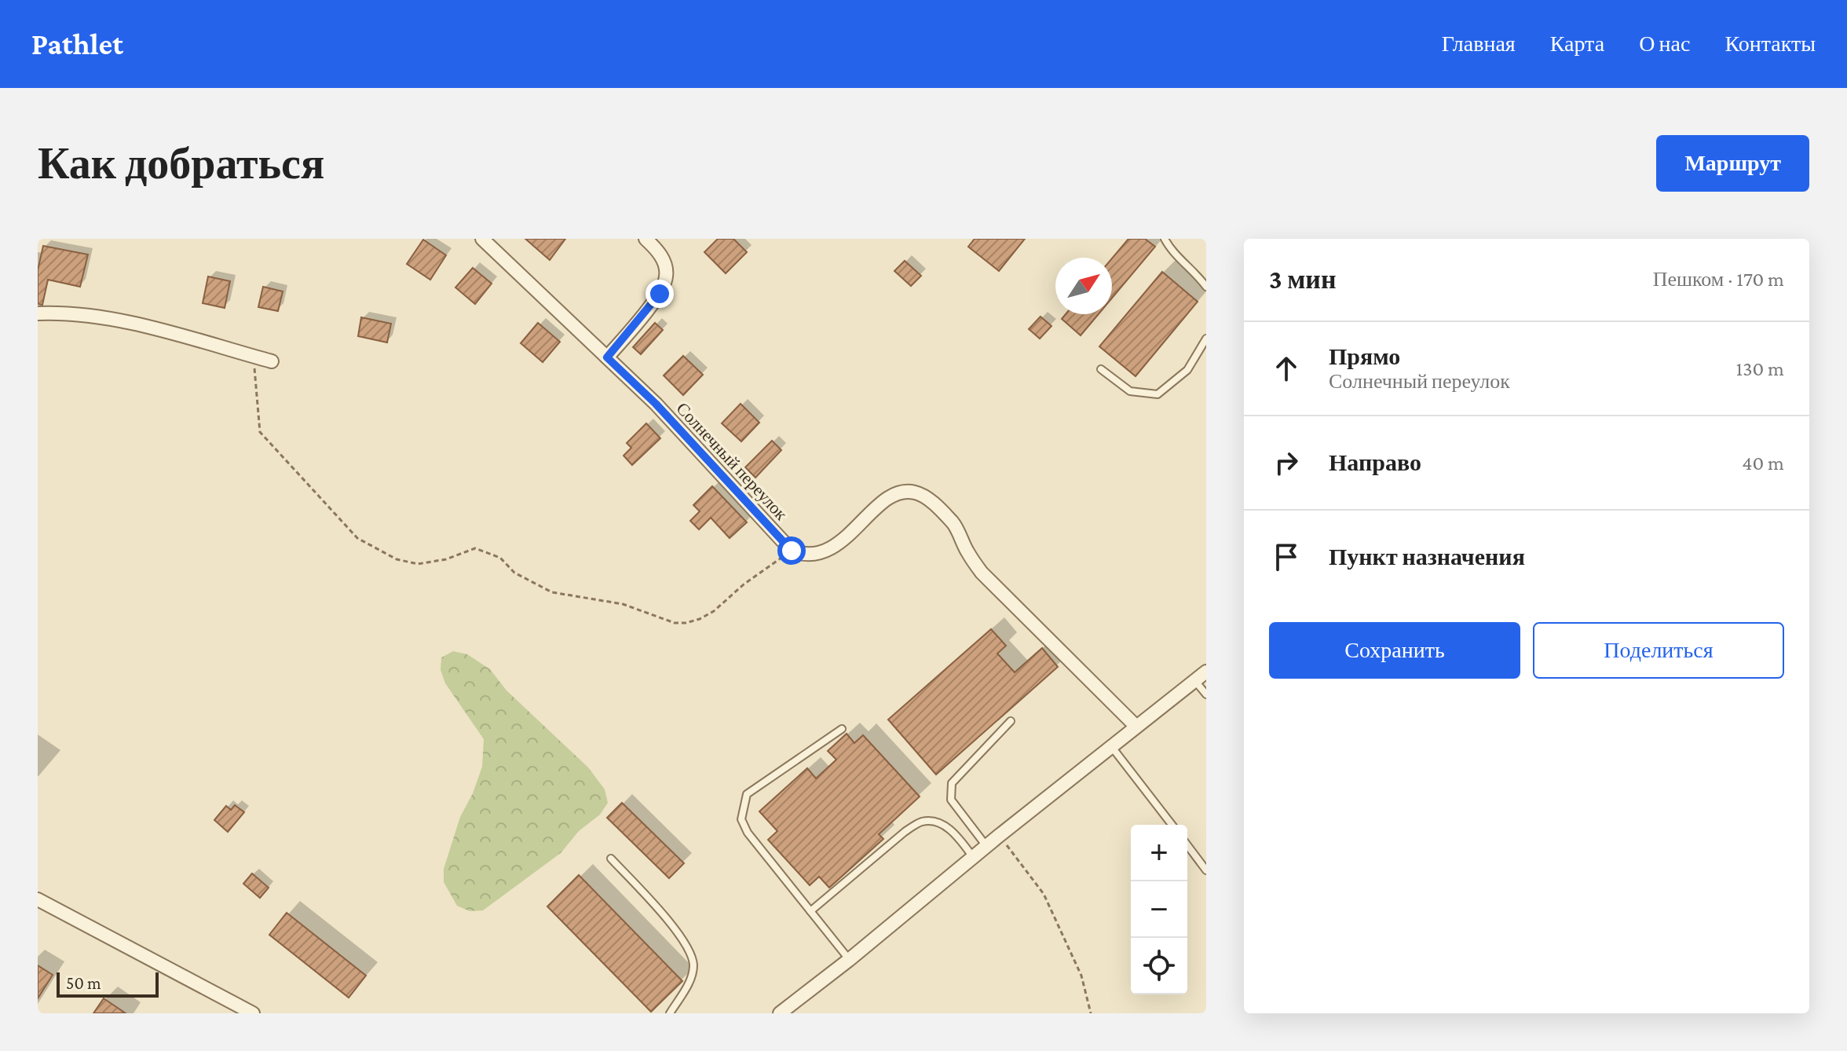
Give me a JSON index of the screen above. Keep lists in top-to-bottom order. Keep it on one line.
{"streets":{"street":["Солнечный переулок"]},"scale_bar":"50 m","north":"top right","page":{"header":"Pathlet","nav":["Главная","Карта","О нас","Контакты"],"buttons":["Маршрут",["Сохранить","Поделиться"]],"title":"Как добраться","heading":["3 мин","Пешком · 170 m"],"list":[["Прямо","Солнечный переулок","130 m"],["Направо","40 m"],"Пункт назначения"],"map_buttons":["+","−"],"scale":"50 m"}}
